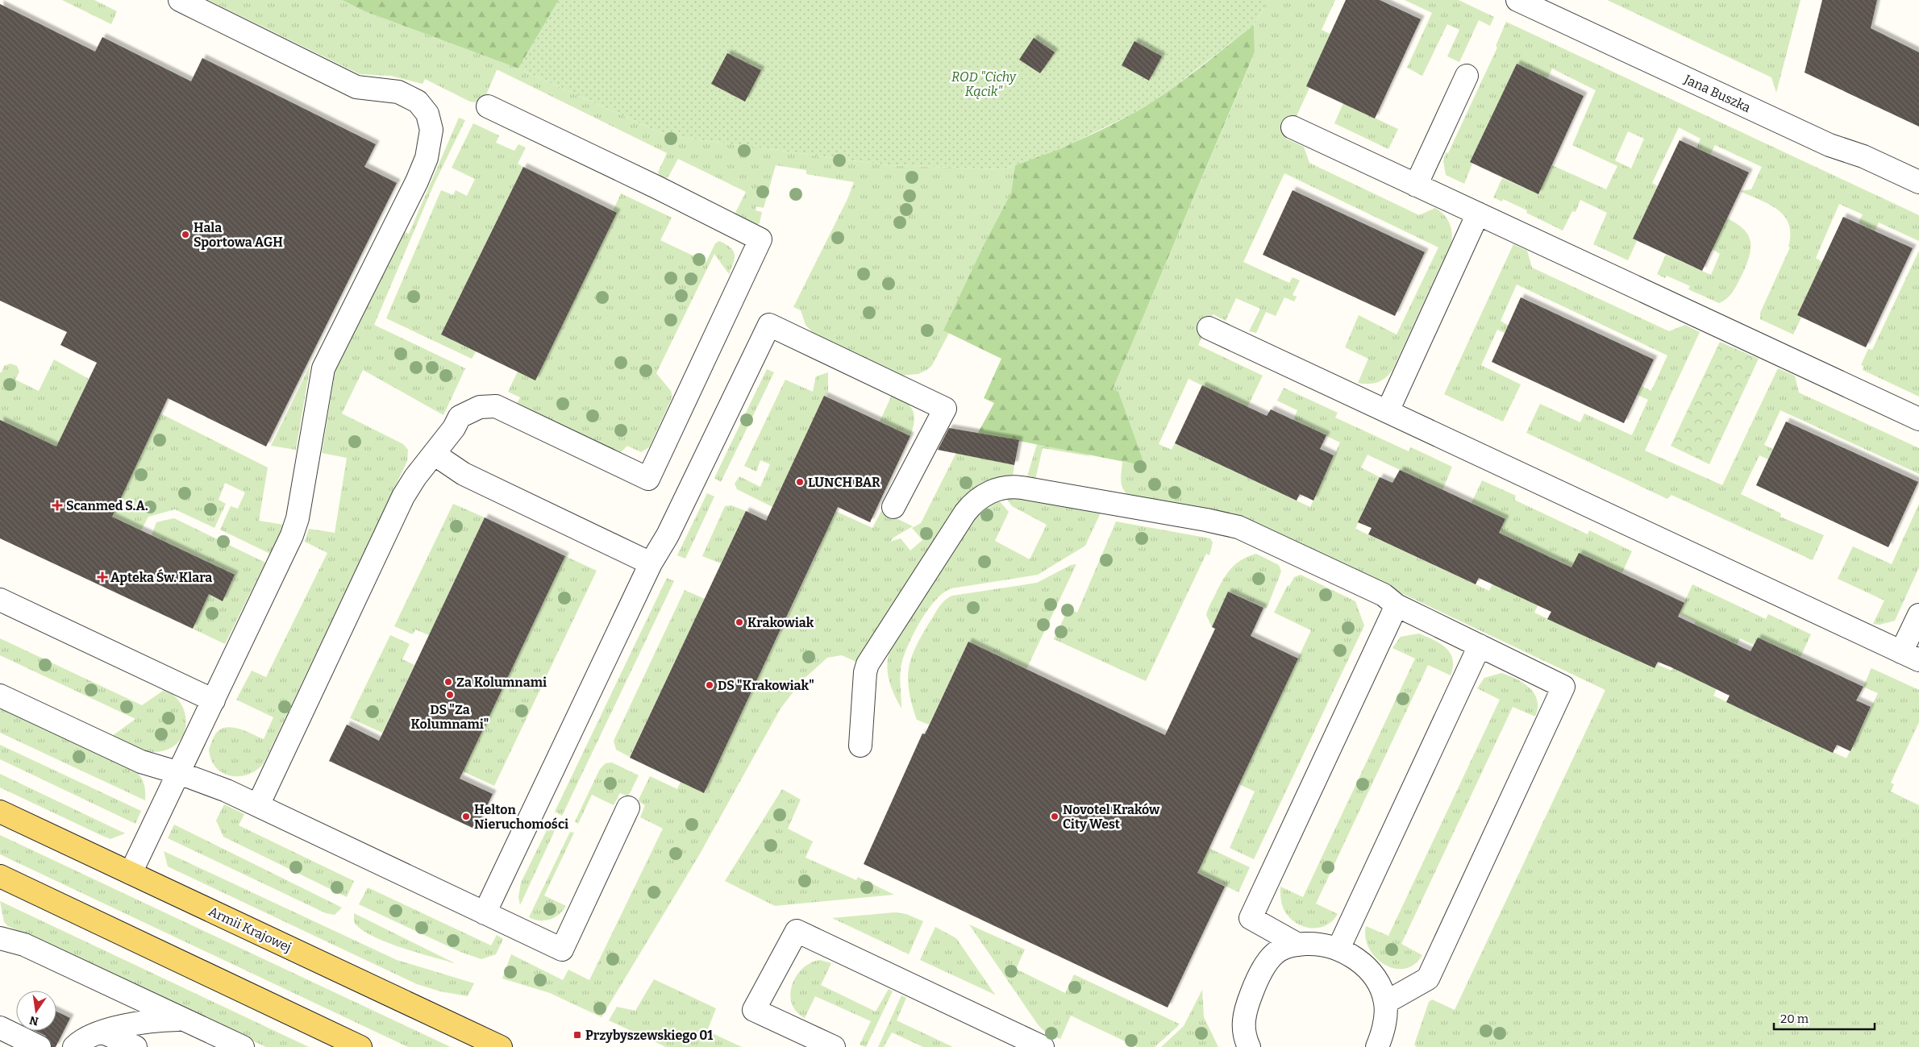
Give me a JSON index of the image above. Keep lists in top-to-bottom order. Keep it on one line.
{"streets":{"main road":["Armii Krajowej"],"street":["Jana Buszka"]},"parks":["ROD \"Cichy Kącik\""],"places":{"other":["Hala Sportowa AGH","LUNCH BAR","Krakowiak","Za Kolumnami","DS \"Krakowiak\"","DS \"Za Kolumnami\"","Helton Nieruchomości","Novotel Kraków City West"],"health":["Scanmed S.A.","Apteka Św. Klara"],"transit":["Przybyszewskiego 01"]},"scale_bar":"20 m","north":"bottom"}
